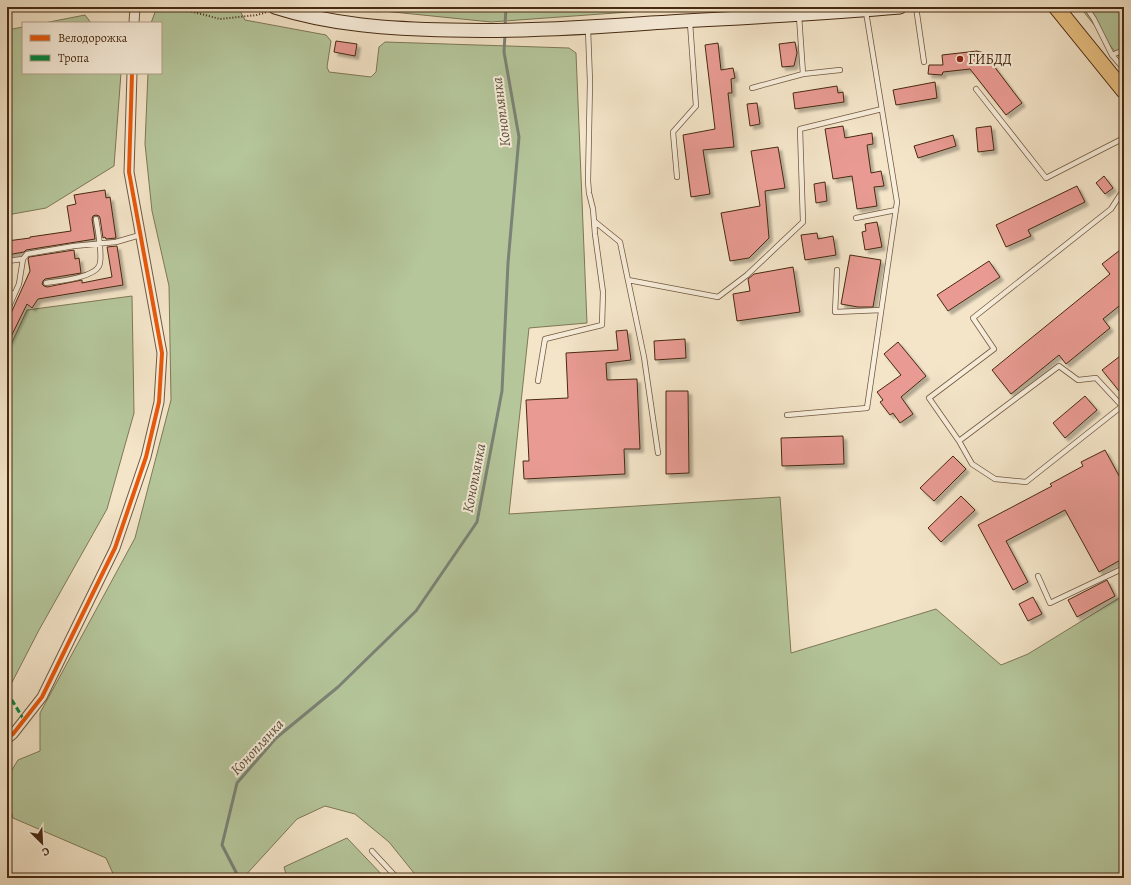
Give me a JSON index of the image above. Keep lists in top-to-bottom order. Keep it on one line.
{"water":["Коноплянка"],"places":["ГИБДД"],"legend":["Велодорожка","Тропа"],"north":"bottom right"}
